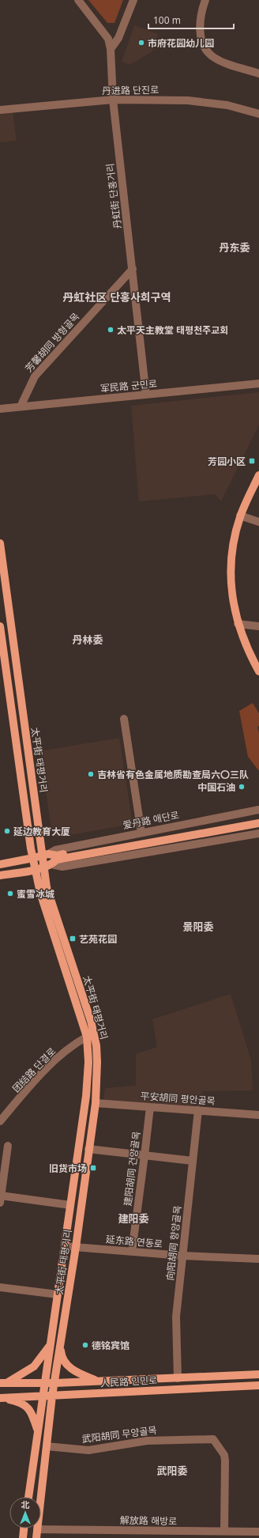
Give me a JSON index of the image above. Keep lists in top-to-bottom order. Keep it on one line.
{"streets":{"main road":["太平街 태평거리","爱丹路 애단로","人民路 인민로"],"street":["丹进路 단진로","丹虹街 단홍거리","芳馨胡同 방형골목","军民路 군민로","团结路 단결로","平安胡同 평안골목","建阳胡同 건양골목","延东路 연동로","向阳胡同 향양골목","武阳胡同 무양골목","解放路 해방로"]},"crossings":[["丹进路 단진로","丹虹街 단홍거리"],["丹虹街 단홍거리","芳馨胡同 방형골목"],["丹虹街 단홍거리","军民路 군민로"],["芳馨胡同 방형골목","军民路 군민로"],["太平街 태평거리","爱丹路 애단로"],["太平街 태평거리","团结路 단결로"],["太平街 태평거리","平安胡同 평안골목"],["太平街 태평거리","延东路 연동로"],["太平街 태평거리","人民路 인민로"],["太平街 태평거리","武阳胡同 무양골목"],["太平街 태평거리","解放路 해방로"],["平安胡同 평안골목","建阳胡同 건양골목"],["平安胡同 평안골목","向阳胡同 향양골목"],["建阳胡同 건양골목","延东路 연동로"],["延东路 연동로","向阳胡同 향양골목"],["向阳胡同 향양골목","人民路 인민로"],["武阳胡同 무양골목","解放路 해방로"]],"districts":["丹东委","丹虹社区 단홍사회구역","丹林委","景阳委","建阳委","武阳委"],"places":{"other":["市府花园幼儿园","太平天主教堂 태평천주교회","吉林省有色金属地质勘查局六〇三队","中国石油","延边教育大厦","蜜雪冰城","德铭宾馆"],"transit":["芳园小区","艺苑花园","旧货市场"]},"scale_bar":"100 m","north":"top"}
